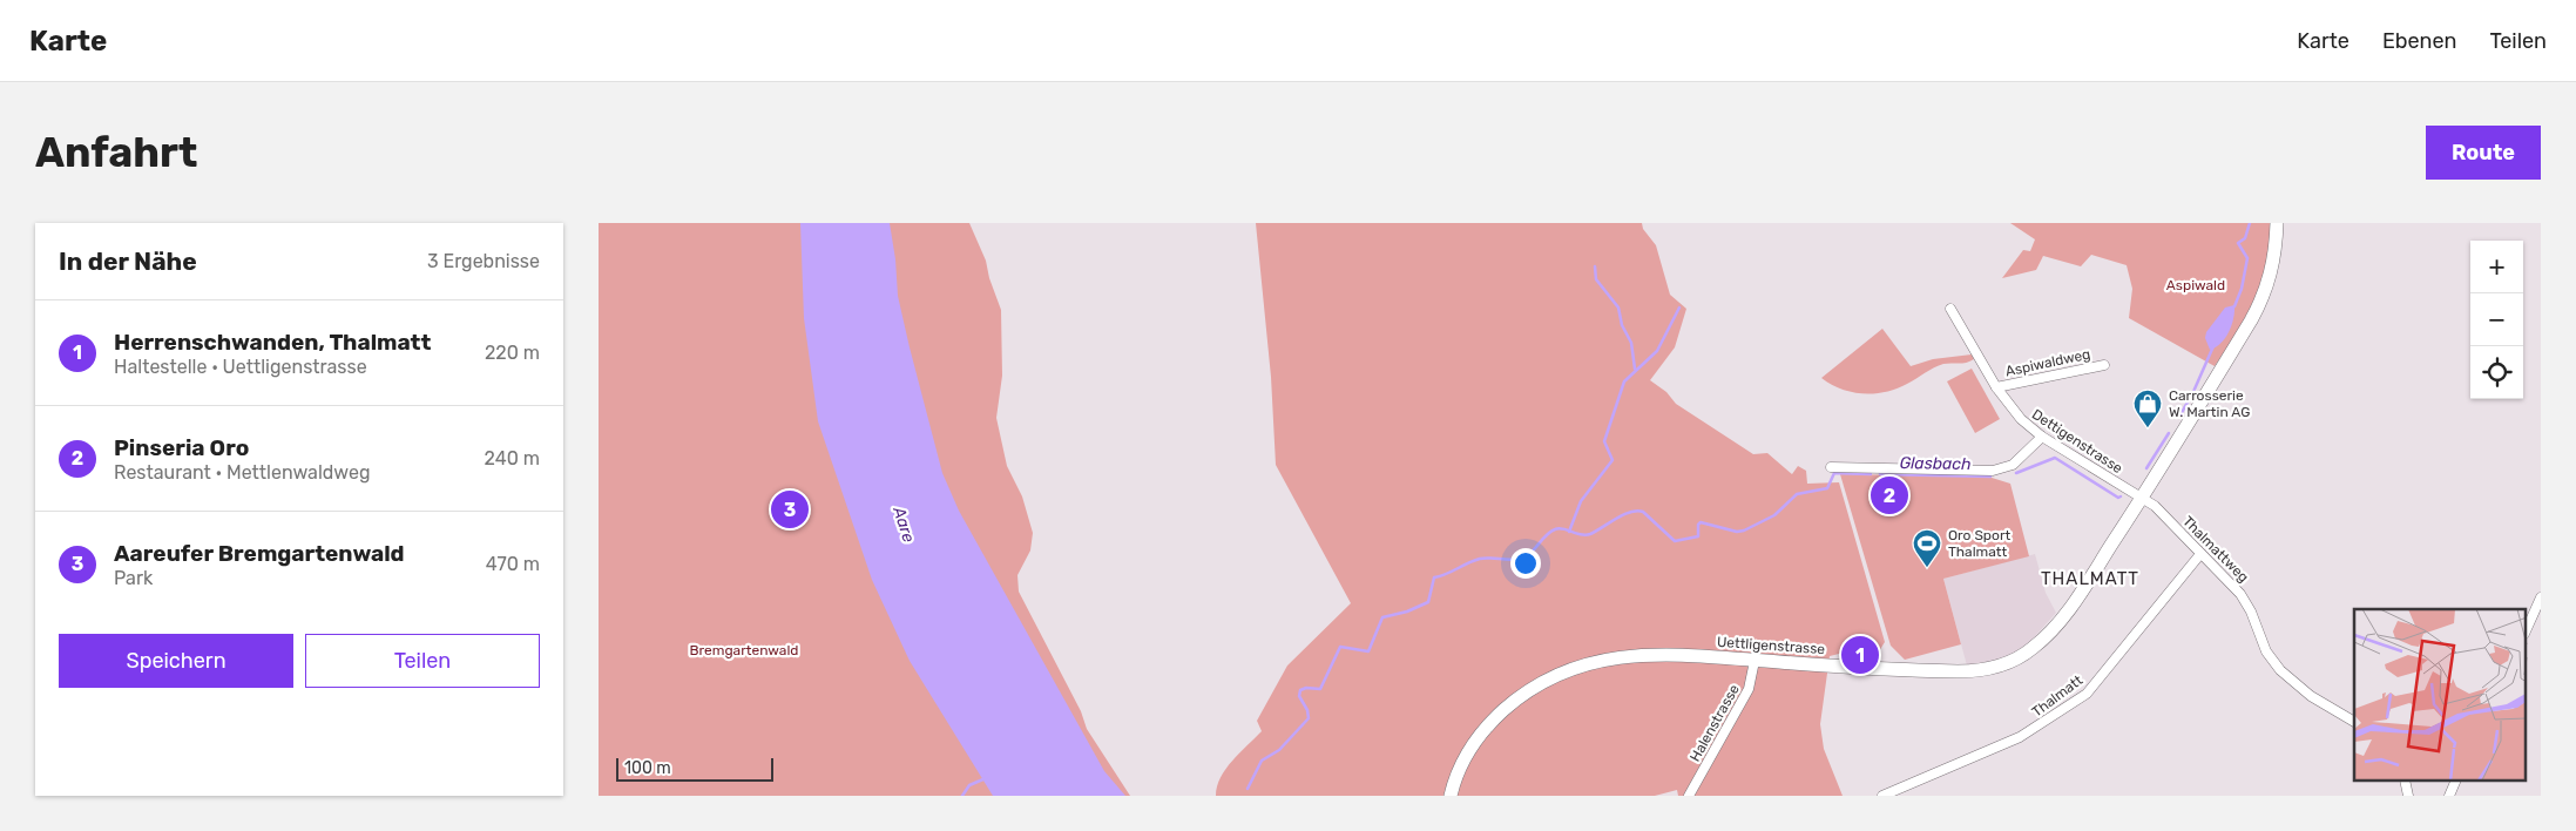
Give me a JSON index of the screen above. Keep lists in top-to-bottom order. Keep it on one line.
{"streets":{"main road":["Uettligenstrasse"],"street":["Aspiwaldweg","Dettigenstrasse","Thalmattweg","Thalmatt","Halenstrasse"]},"crossings":[["Aspiwaldweg","Dettigenstrasse"],["Dettigenstrasse","Thalmattweg"],["Dettigenstrasse","Uettligenstrasse"],["Thalmattweg","Uettligenstrasse"],["Thalmattweg","Thalmatt"],["Uettligenstrasse","Halenstrasse"]],"districts":["THALMATT"],"water":["Glasbach","Aare"],"parks":["Aspiwald","Bremgartenwald"],"places":{"shop":["Carrosserie W. Martin AG"],"sports":["Oro Sport Thalmatt"]},"scale_bar":"100 m","page":{"header":"Karte","nav":["Karte","Ebenen","Teilen"],"buttons":["Route",["Speichern","Teilen"]],"title":"Anfahrt","heading":["In der Nähe","3 Ergebnisse"],"map_buttons":["+","−"],"list":[{"mark":"1","name":"Herrenschwanden, Thalmatt","note":"Haltestelle · Uettligenstrasse","value":"220 m"},{"mark":"2","name":"Pinseria Oro","note":"Restaurant · Mettlenwaldweg","value":"240 m"},{"mark":"3","name":"Aareufer Bremgartenwald","note":"Park","value":"470 m"}],"pins":["2","3","1"],"scale":"100 m"}}
